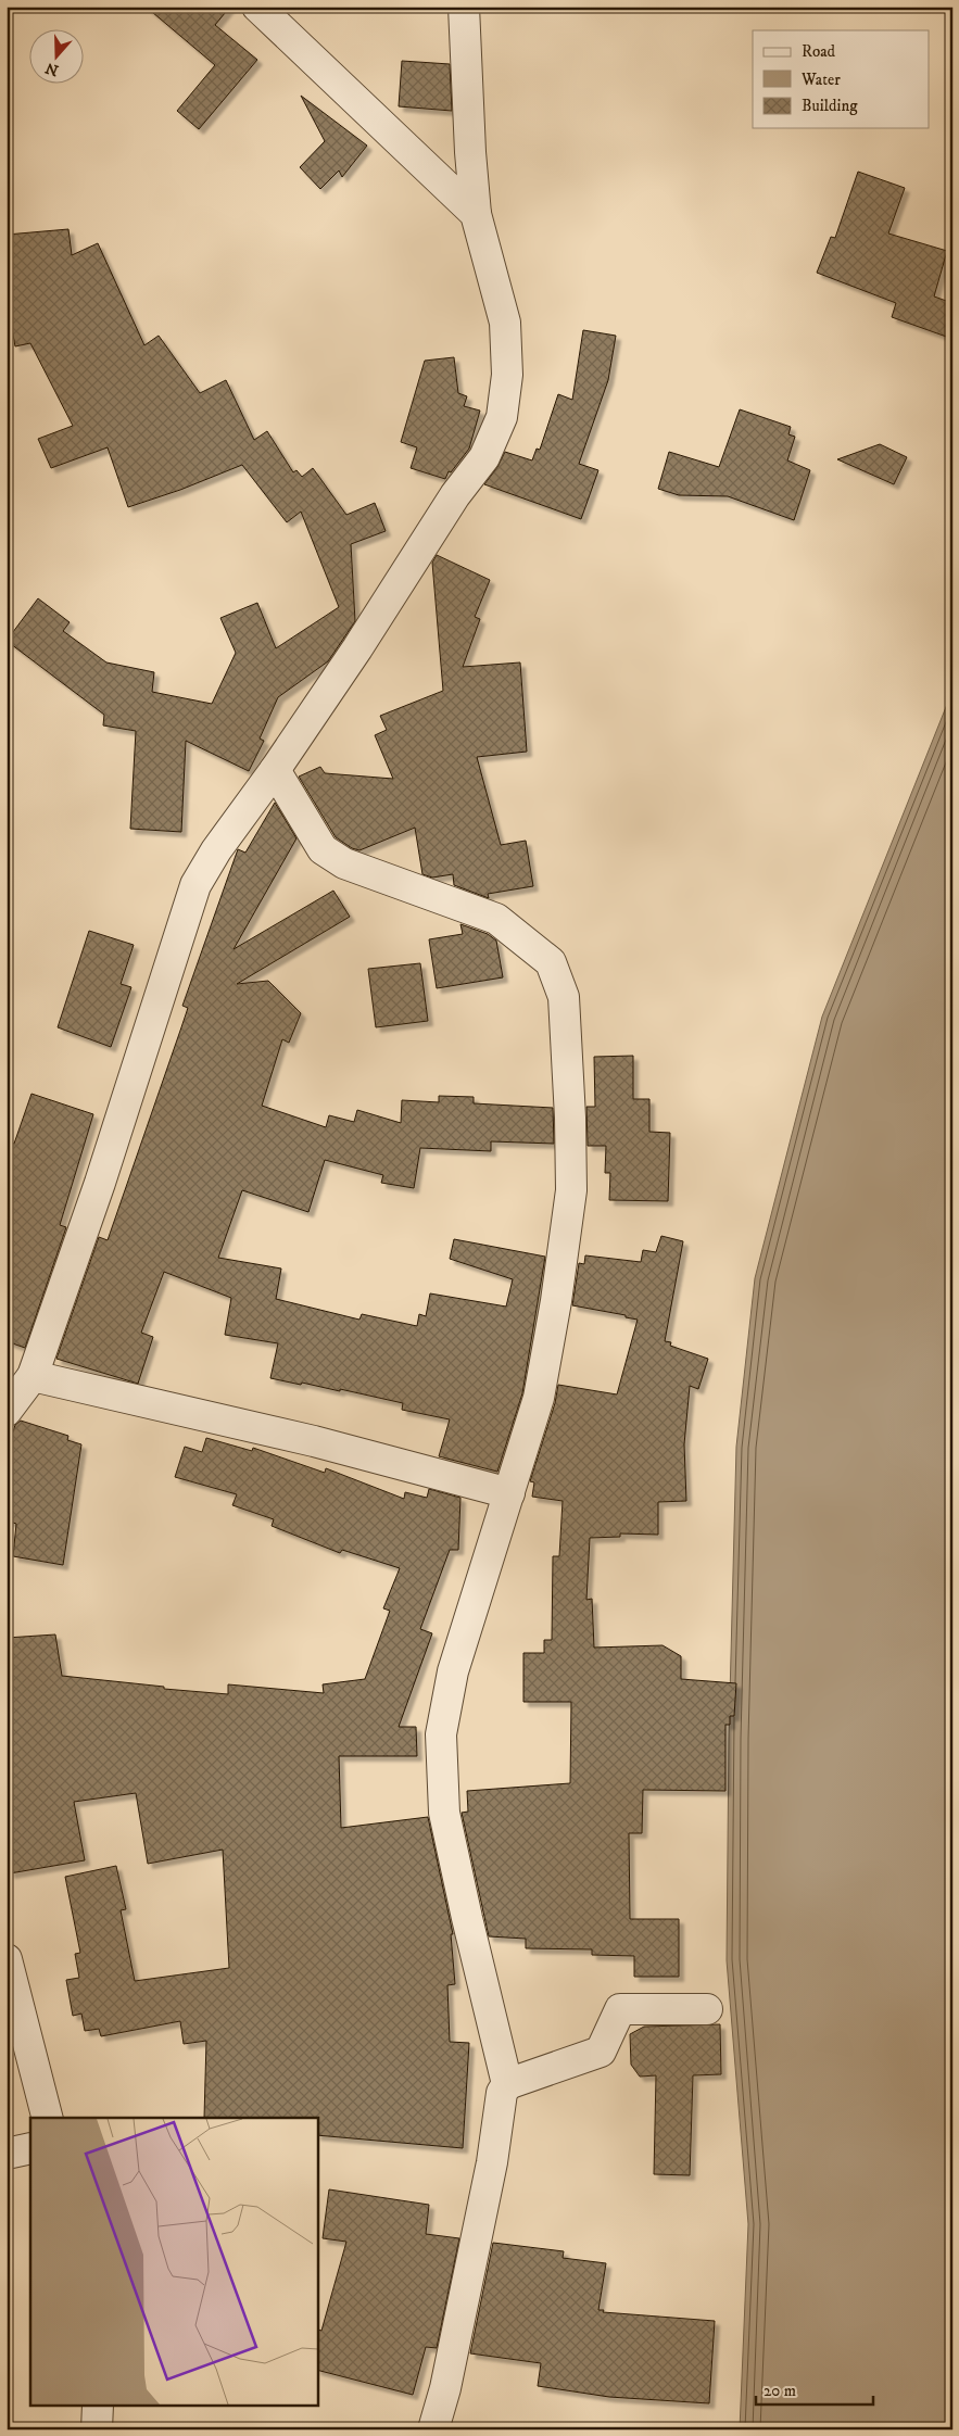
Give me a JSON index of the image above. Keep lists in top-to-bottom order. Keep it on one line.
{"legend":["Road","Water","Building"],"scale_bar":"20 m","north":"bottom"}
